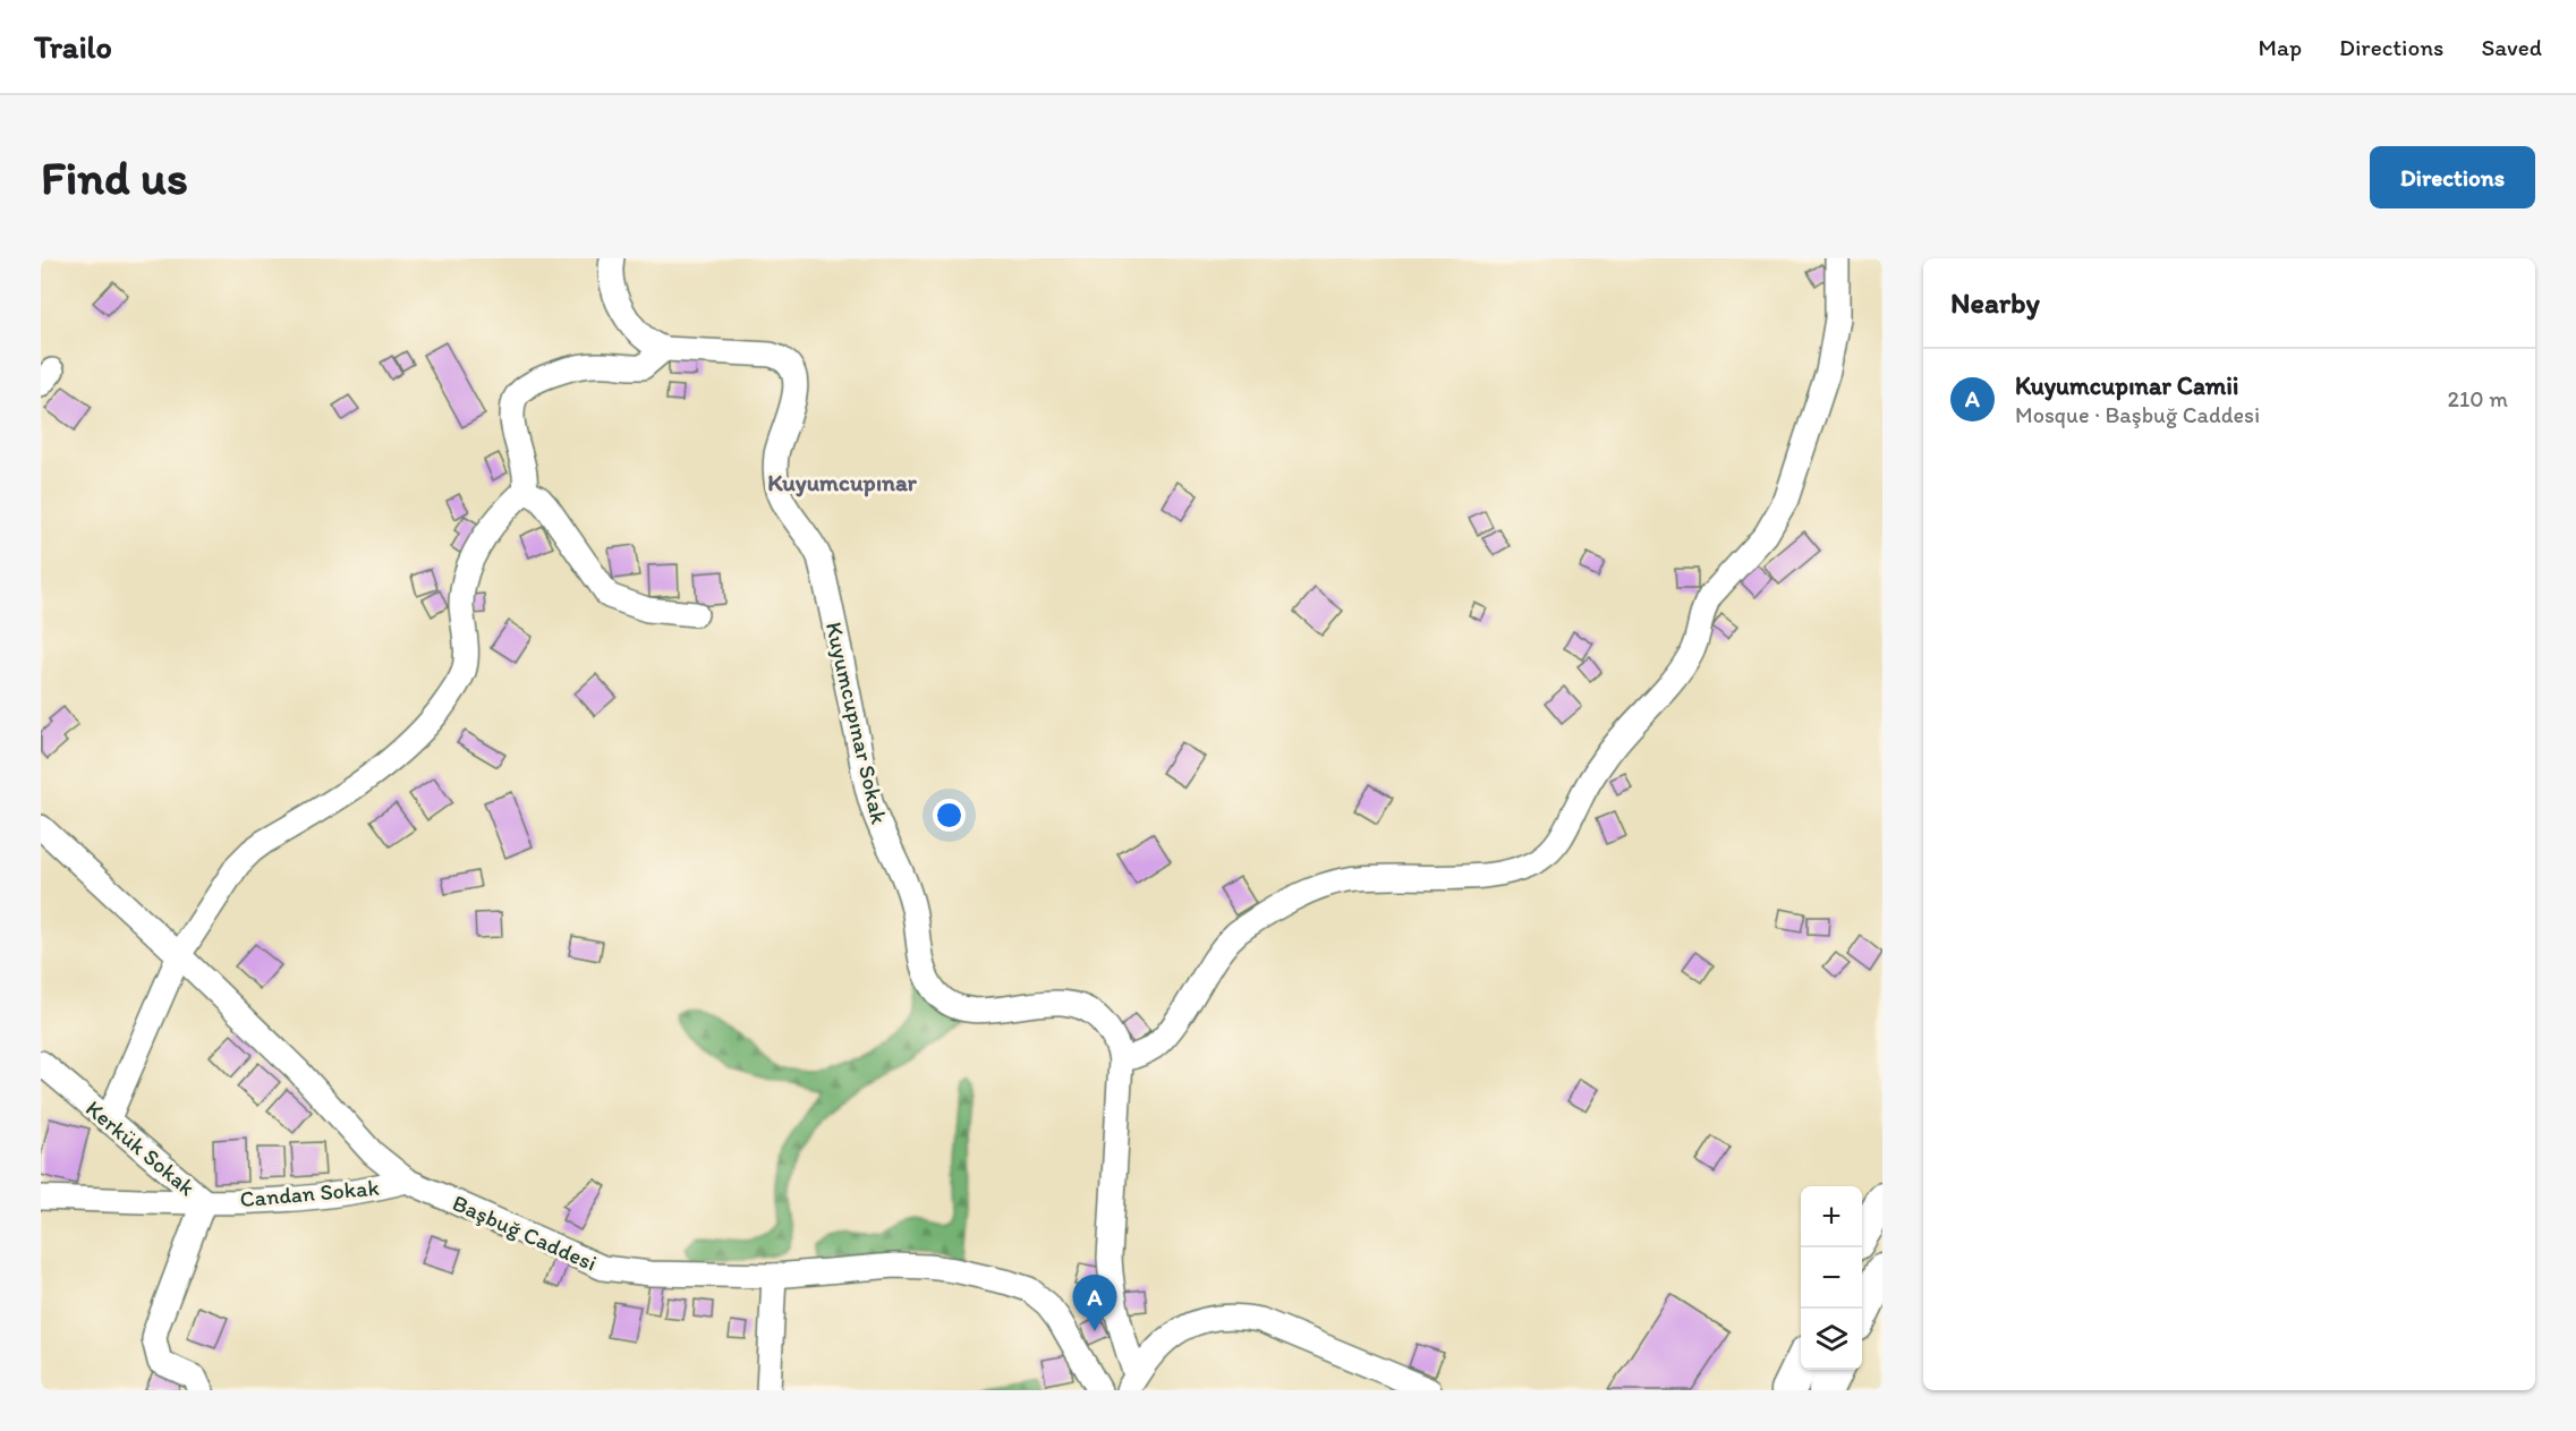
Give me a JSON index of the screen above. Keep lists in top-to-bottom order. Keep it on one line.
{"streets":{"street":["Kuyumcupınar Sokak","Kerkük Sokak","Candan Sokak","Başbuğ Caddesi"]},"crossings":[["Kerkük Sokak","Candan Sokak"],["Candan Sokak","Başbuğ Caddesi"]],"districts":["Kuyumcupınar"],"page":{"header":"Trailo","nav":["Map","Directions","Saved"],"buttons":"Directions","title":"Find us","heading":"Nearby","list":[{"mark":"A","name":"Kuyumcupınar Camii","note":"Mosque · Başbuğ Caddesi","value":"210 m"}],"map_buttons":["+","−"],"pins":"A"}}
